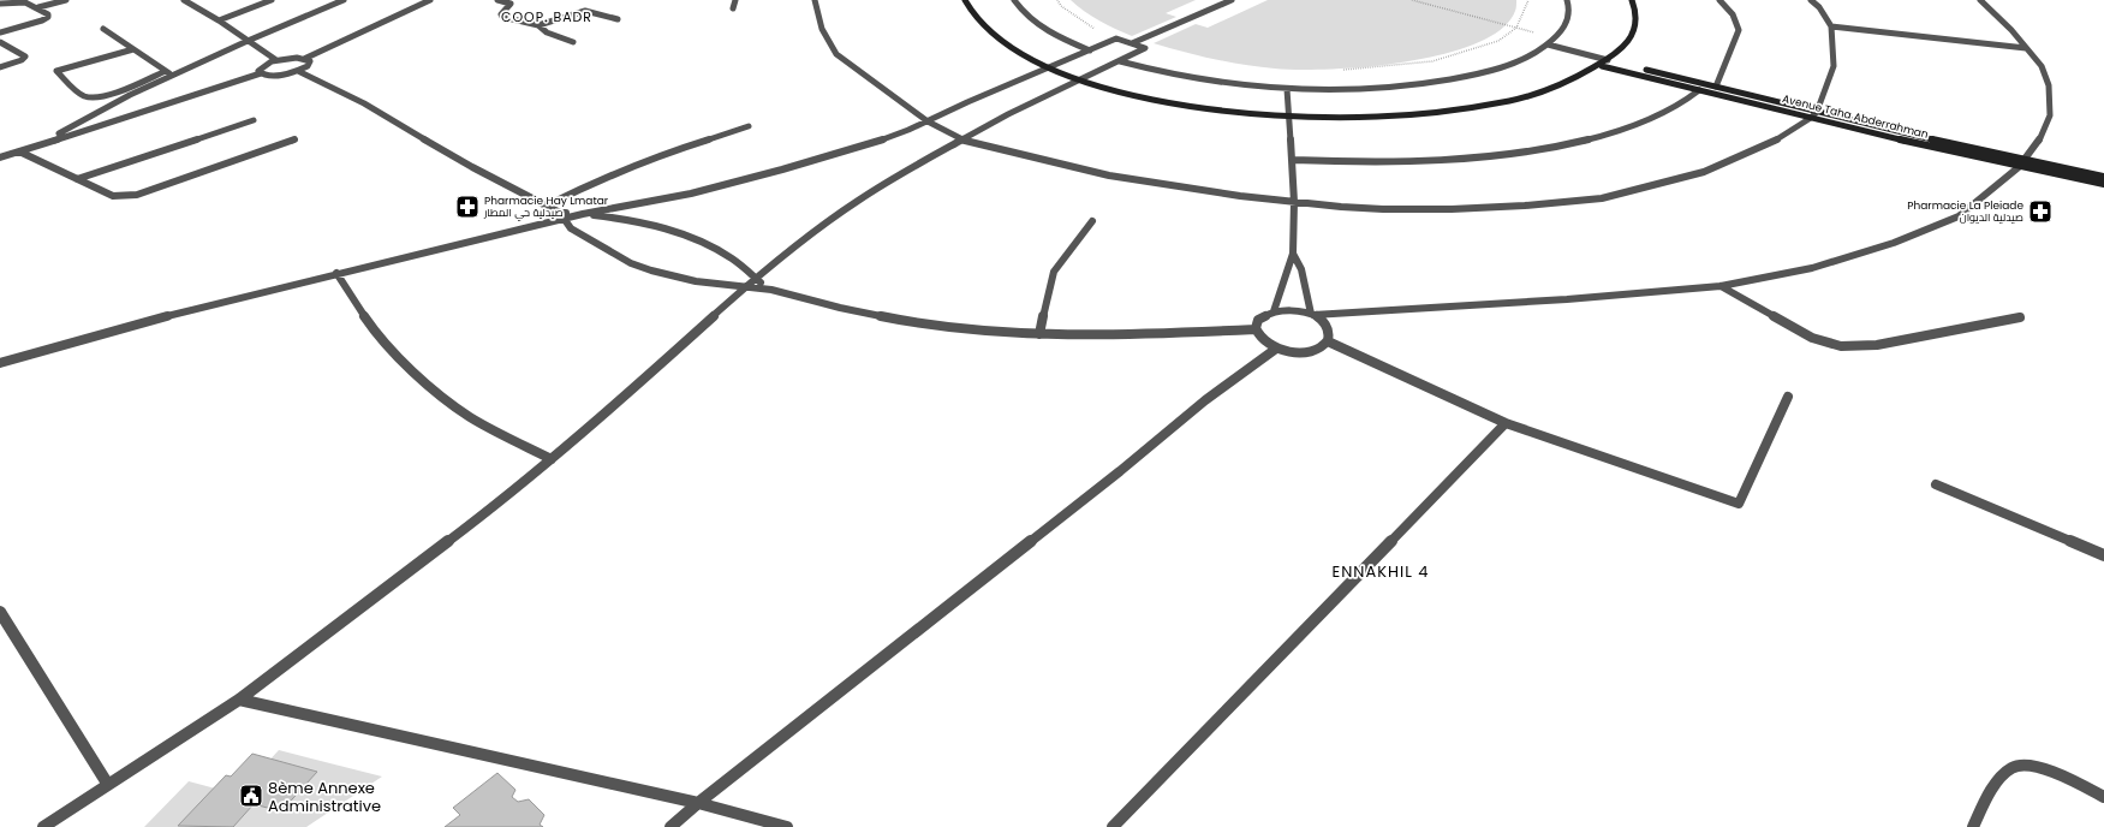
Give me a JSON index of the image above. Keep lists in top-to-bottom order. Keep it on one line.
{"streets":{"street":["Avenue Taha Abderrahman"]},"districts":["COOP. BADR","ENNAKHIL 4"],"places":{"pharmacy":["Pharmacie Hay Lmatar صيدلية حي المطار","Pharmacie La Pleiade صيدلية الديوان"],"public building":["8ème Annexe Administrative"]}}
